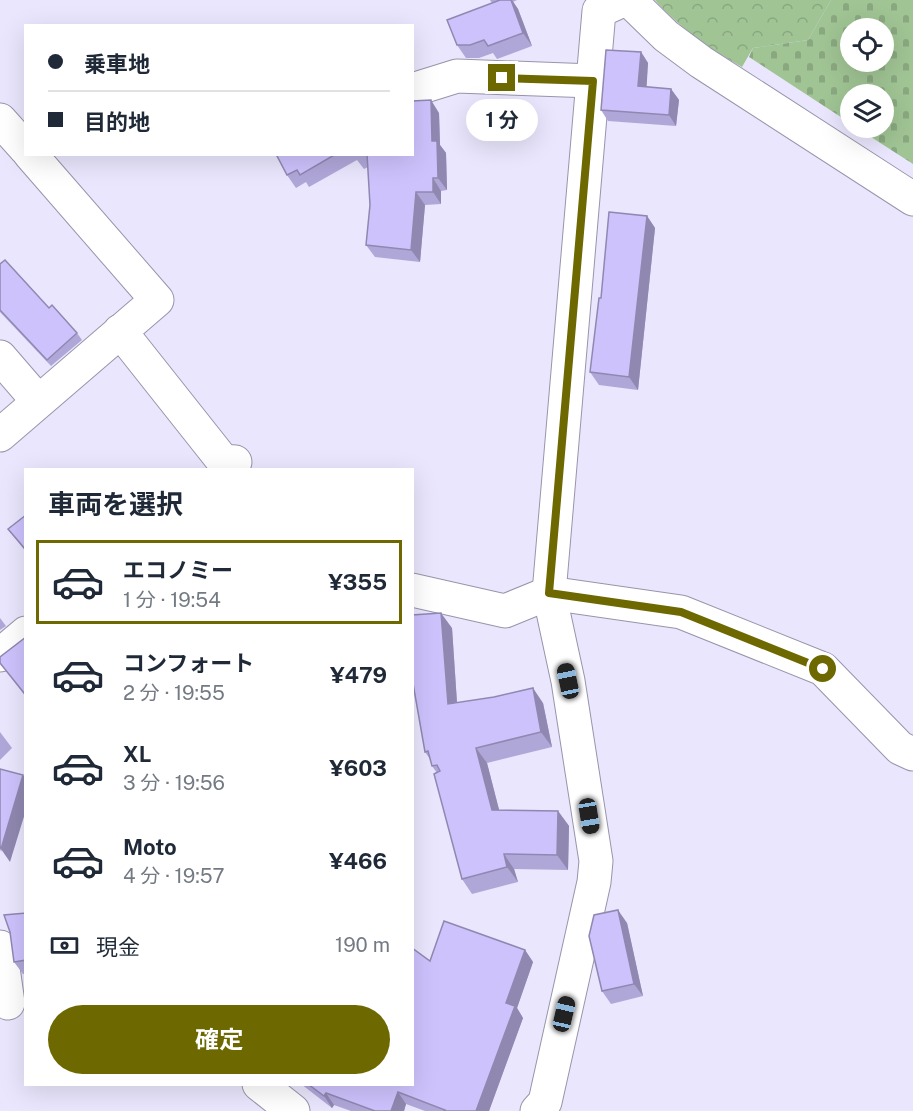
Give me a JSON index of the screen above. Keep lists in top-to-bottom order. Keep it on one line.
{"page":{"banner":["乗車地","目的地"],"bubble":"1 分","heading":"車両を選択","list":[{"name":"エコノミー","note":"1 分 · 19:54","value":"¥355"},{"name":"コンフォート","note":"2 分 · 19:55","value":"¥479"},{"name":"XL","note":"3 分 · 19:56","value":"¥603"},{"name":"Moto","note":"4 分 · 19:57","value":"¥466"}],"pay":["現金","190 m"],"buttons":"確定"}}
